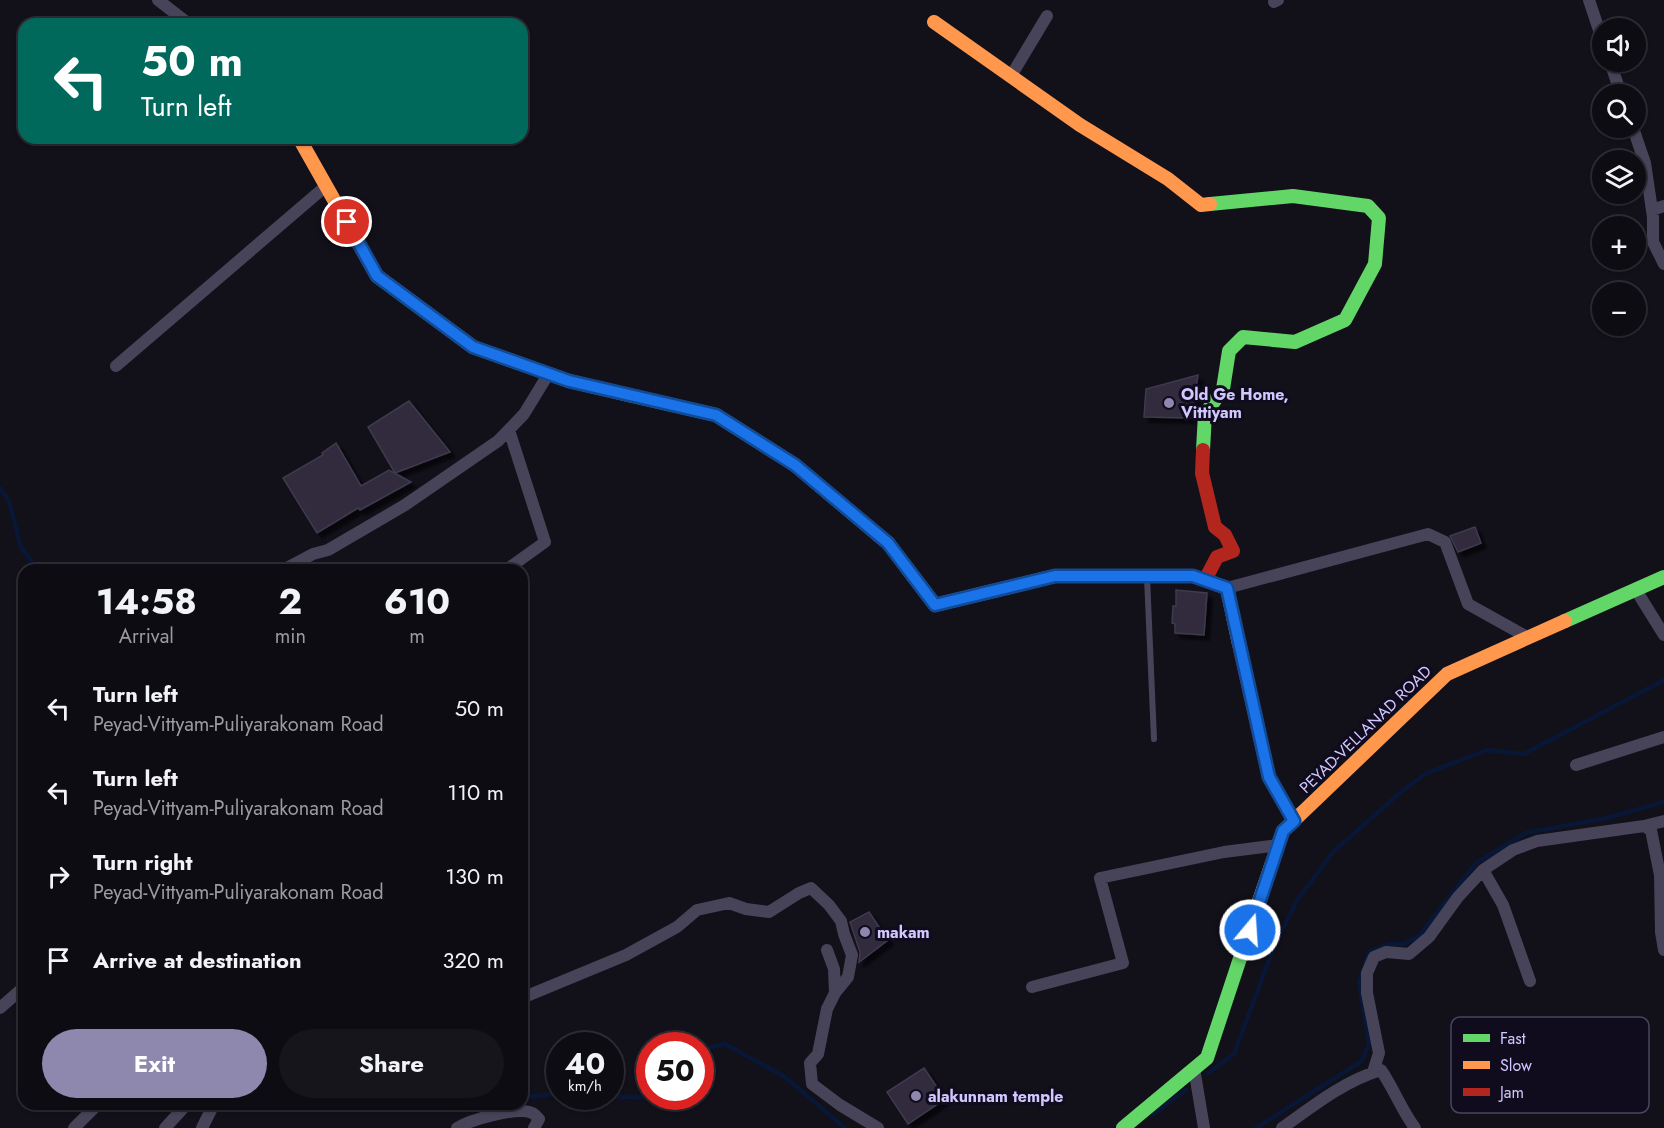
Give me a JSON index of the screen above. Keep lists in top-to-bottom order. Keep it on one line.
{"streets":{"street":["PEYAD-VELLANAD ROAD"]},"places":["Old Ge Home, Vittiyam","makam","alakunnam temple"],"legend":["Fast","Slow","Jam"],"page":{"map_buttons":["+","−"],"turn":["50 m","Turn left"],"eta":["14:58","Arrival","2","min","610","m"],"list":[{"name":"Turn left","note":"Peyad-Vittyam-Puliyarakonam Road","value":"50 m"},{"name":"Turn left","note":"Peyad-Vittyam-Puliyarakonam Road","value":"110 m"},{"name":"Turn right","note":"Peyad-Vittyam-Puliyarakonam Road","value":"130 m"},{"name":"Arrive at destination","value":"320 m"}],"buttons":["Exit","Share"],"speed":"40 km/h","limit":"50"}}
